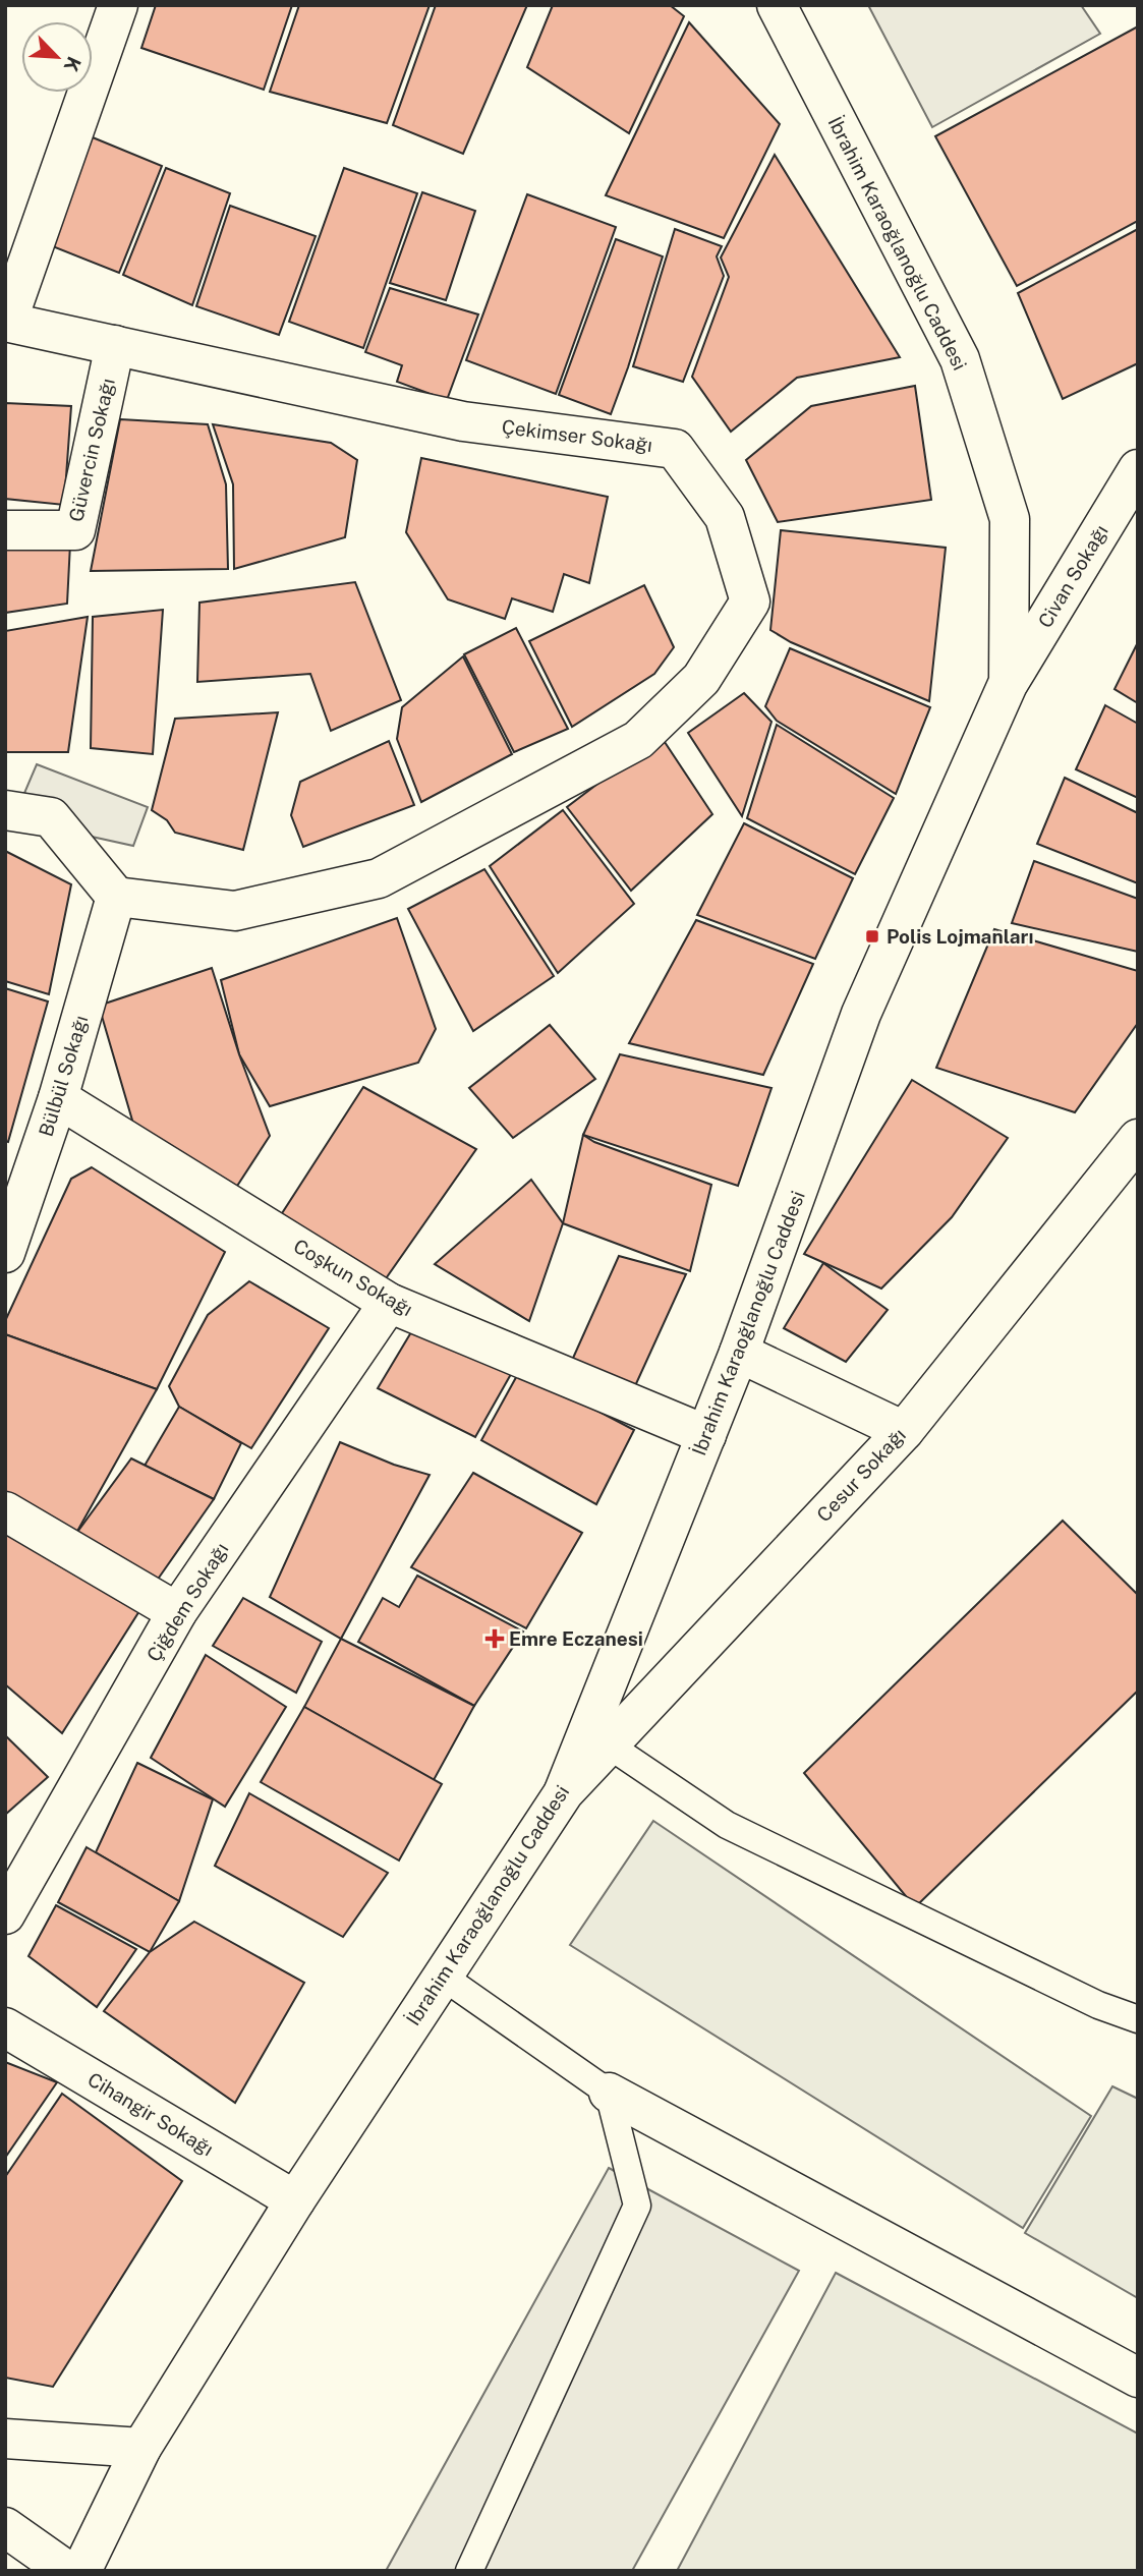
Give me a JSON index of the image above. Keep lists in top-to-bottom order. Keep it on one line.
{"streets":{"street":["İbrahim Karaoğlanoğlu Caddesi","Çekimser Sokağı","Güvercin Sokağı","Civan Sokağı","Bülbül Sokağı","Coşkun Sokağı","Cesur Sokağı","Çiğdem Sokağı","Cihangir Sokağı"]},"crossings":[["İbrahim Karaoğlanoğlu Caddesi","Civan Sokağı"],["İbrahim Karaoğlanoğlu Caddesi","Coşkun Sokağı"],["İbrahim Karaoğlanoğlu Caddesi","Cesur Sokağı"],["İbrahim Karaoğlanoğlu Caddesi","Cihangir Sokağı"],["Çekimser Sokağı","Güvercin Sokağı"],["Çekimser Sokağı","Bülbül Sokağı"],["Bülbül Sokağı","Coşkun Sokağı"],["Coşkun Sokağı","Çiğdem Sokağı"]],"places":{"transit":["Polis Lojmanları"],"health":["Emre Eczanesi"]},"north":"bottom right"}
